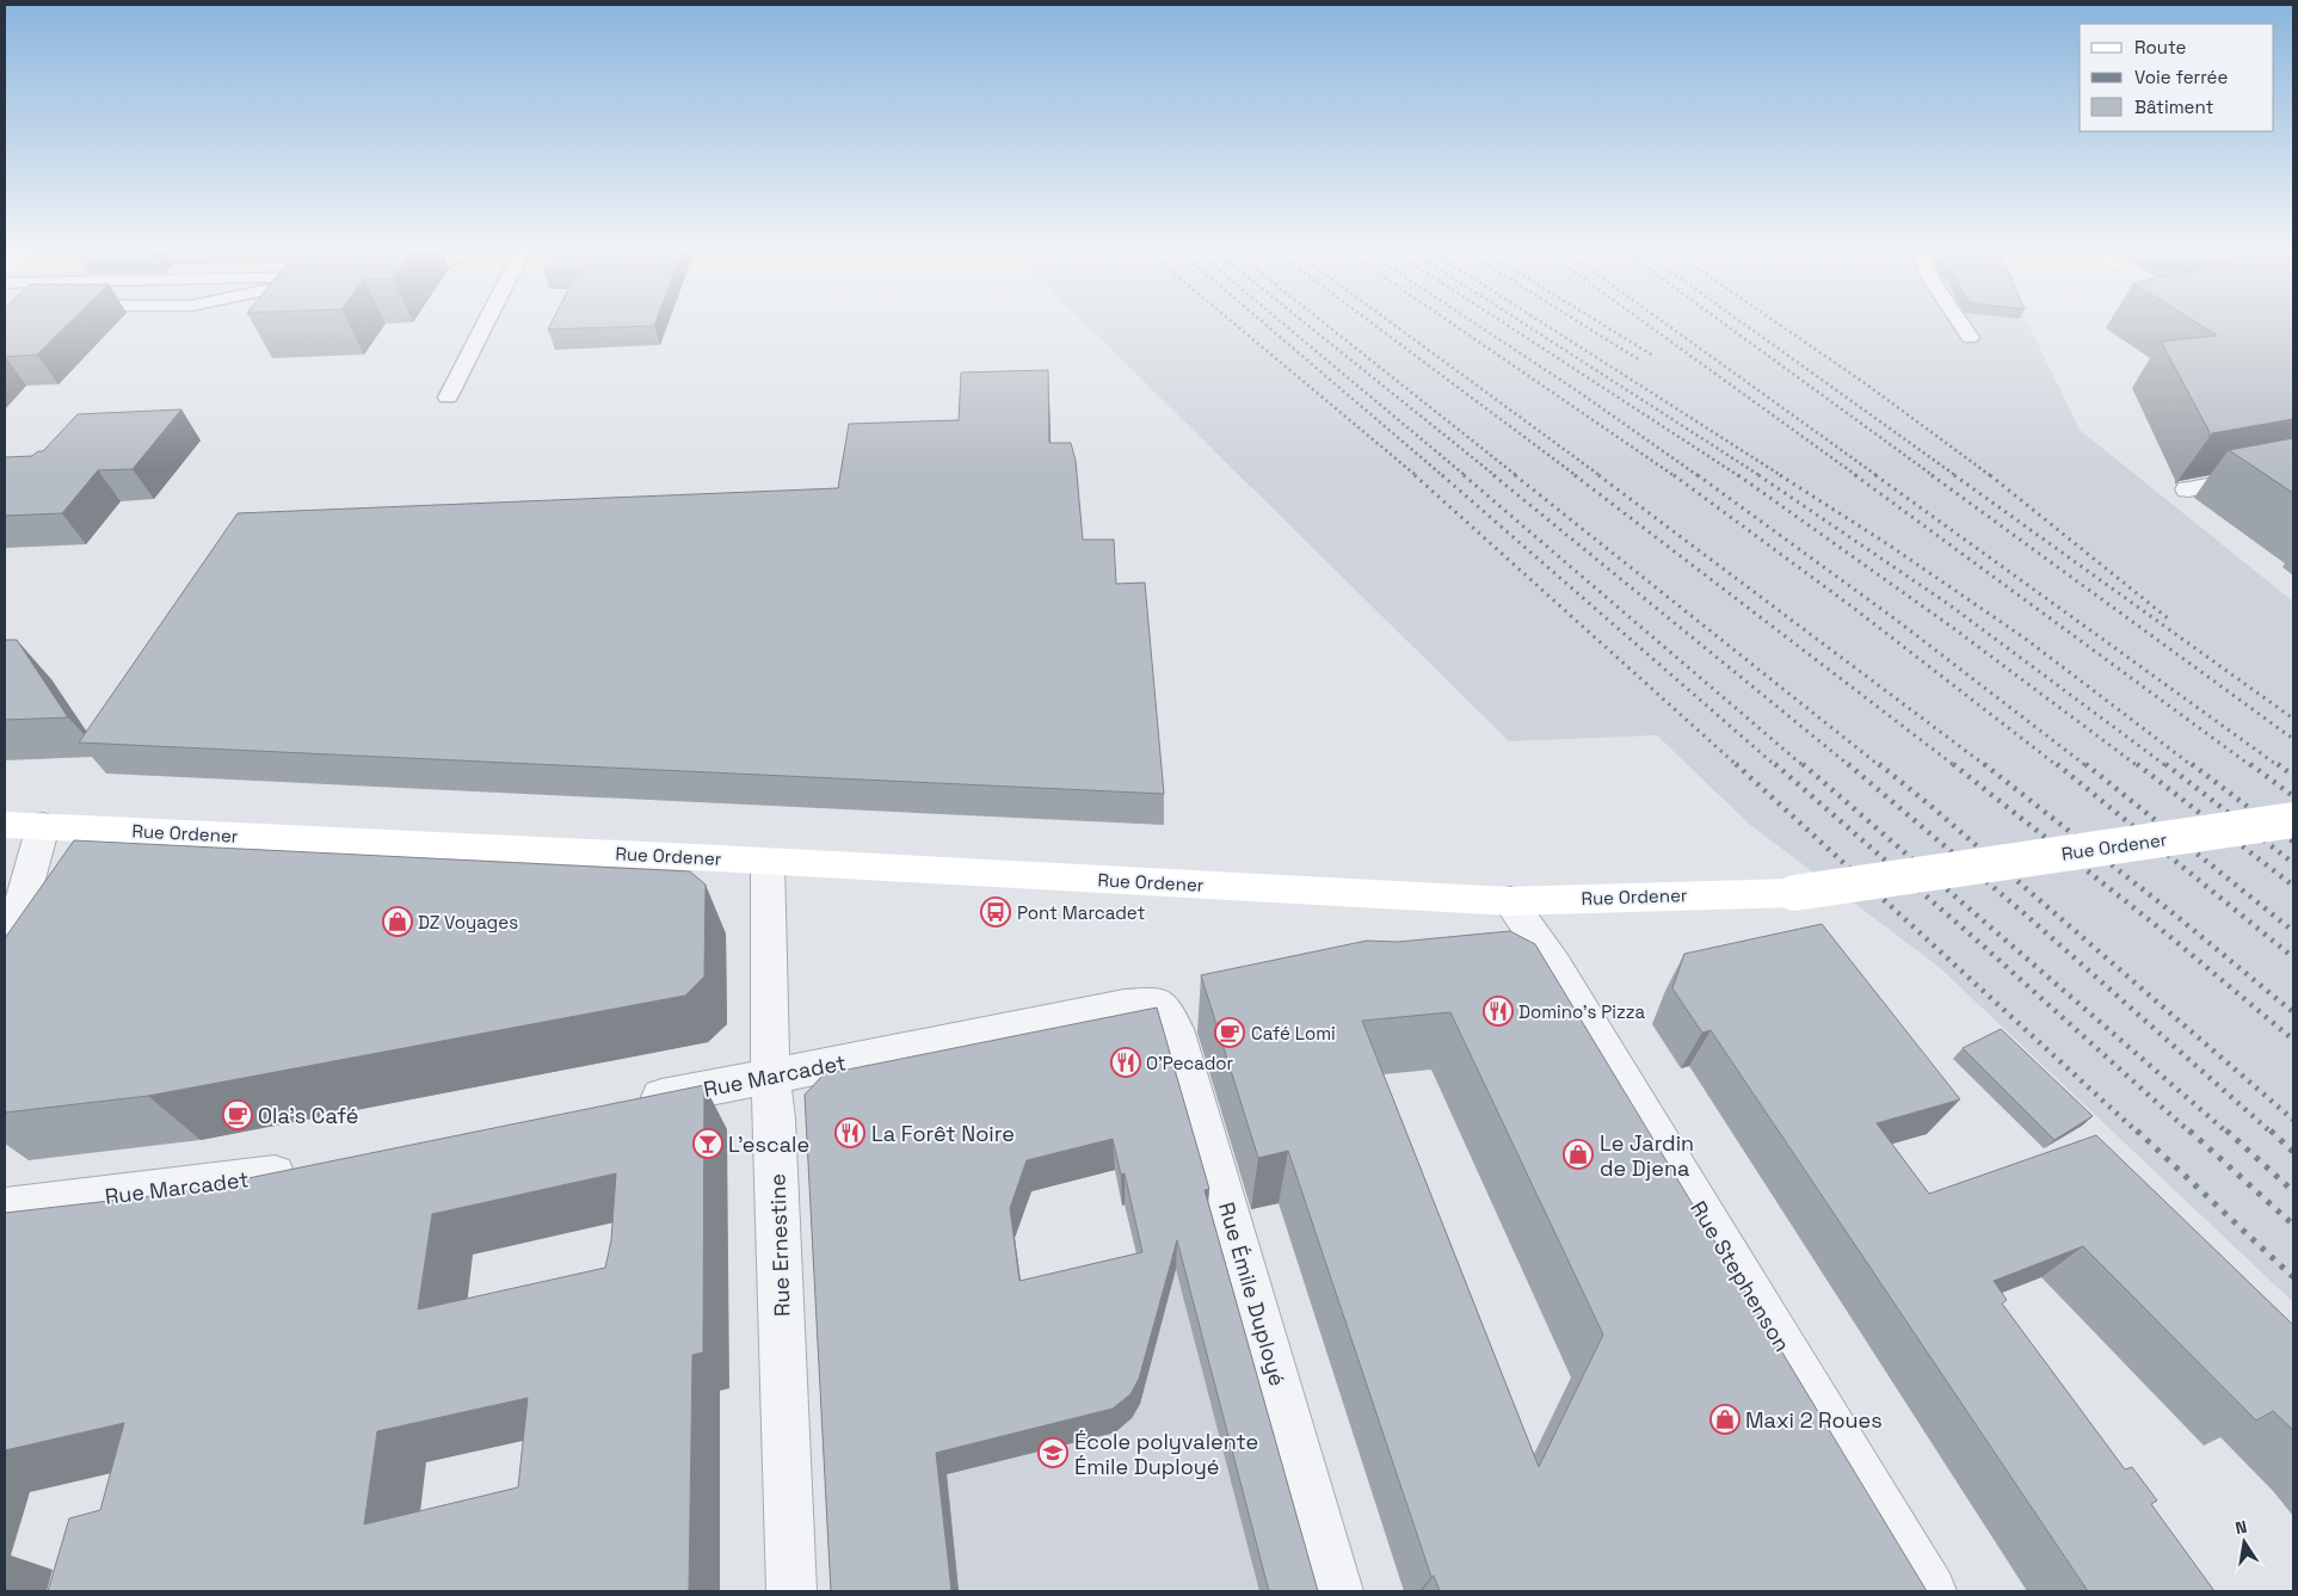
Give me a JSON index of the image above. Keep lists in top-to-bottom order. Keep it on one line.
{"streets":{"main road":["Rue Ordener"],"street":["Rue Marcadet","Rue Ernestine","Rue Stephenson","Rue Émile Duployé"]},"crossings":[["Rue Ordener","Rue Ernestine"],["Rue Ordener","Rue Stephenson"],["Rue Marcadet","Rue Ernestine"],["Rue Marcadet","Rue Émile Duployé"]],"places":{"bus stop":["Pont Marcadet"],"shop":["DZ Voyages","Le Jardin de Djena","Maxi 2 Roues"],"restaurant":["Domino's Pizza","O'Pecador","La Forêt Noire"],"cafe":["Café Lomi","Ola’s Café"],"bar":["L'escale"],"school or university":["École polyvalente Émile Duployé"]},"legend":["Route","Voie ferrée","Bâtiment"],"north":"top"}
